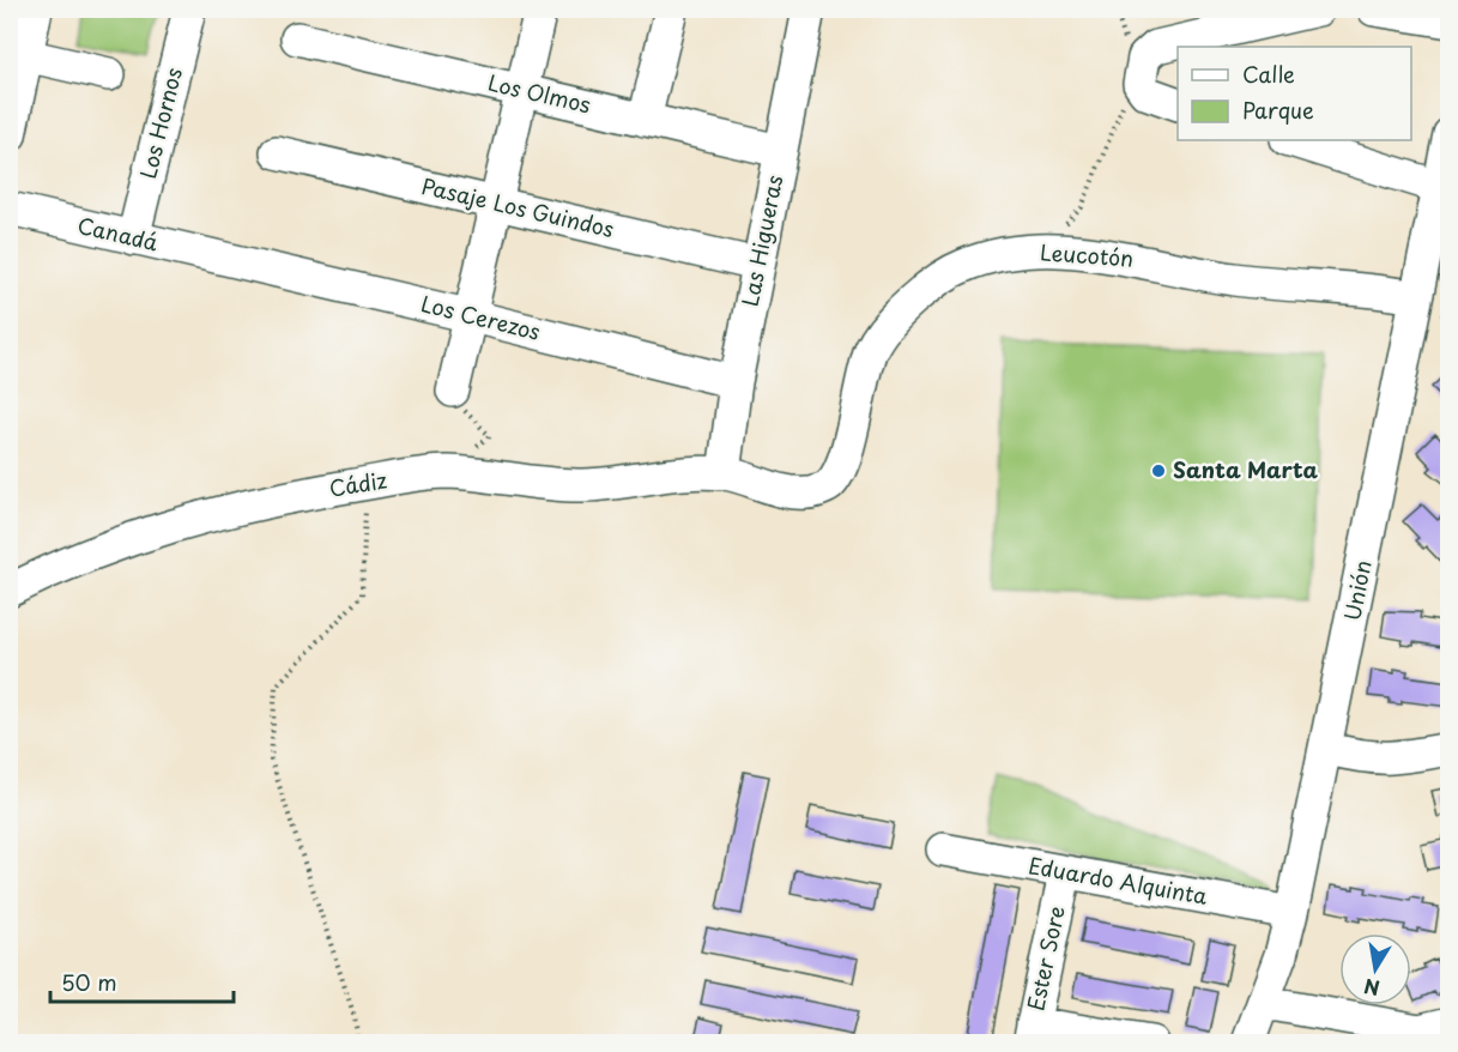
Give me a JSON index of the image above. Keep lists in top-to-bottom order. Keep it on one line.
{"streets":{"street":["Los Olmos","Los Hornos","Pasaje Los Guindos","Canadá","Las Higueras","Leucotón","Los Cerezos","Cádiz","Unión","Eduardo Alquinta","Ester Sore"]},"crossings":[["Los Olmos","Las Higueras"],["Los Hornos","Canadá"],["Pasaje Los Guindos","Las Higueras"],["Canadá","Los Cerezos"],["Las Higueras","Leucotón"],["Las Higueras","Los Cerezos"],["Las Higueras","Cádiz"],["Leucotón","Cádiz"],["Leucotón","Unión"],["Unión","Eduardo Alquinta"],["Eduardo Alquinta","Ester Sore"]],"places":["Santa Marta"],"legend":["Calle","Parque"],"scale_bar":"50 m","north":"bottom"}
